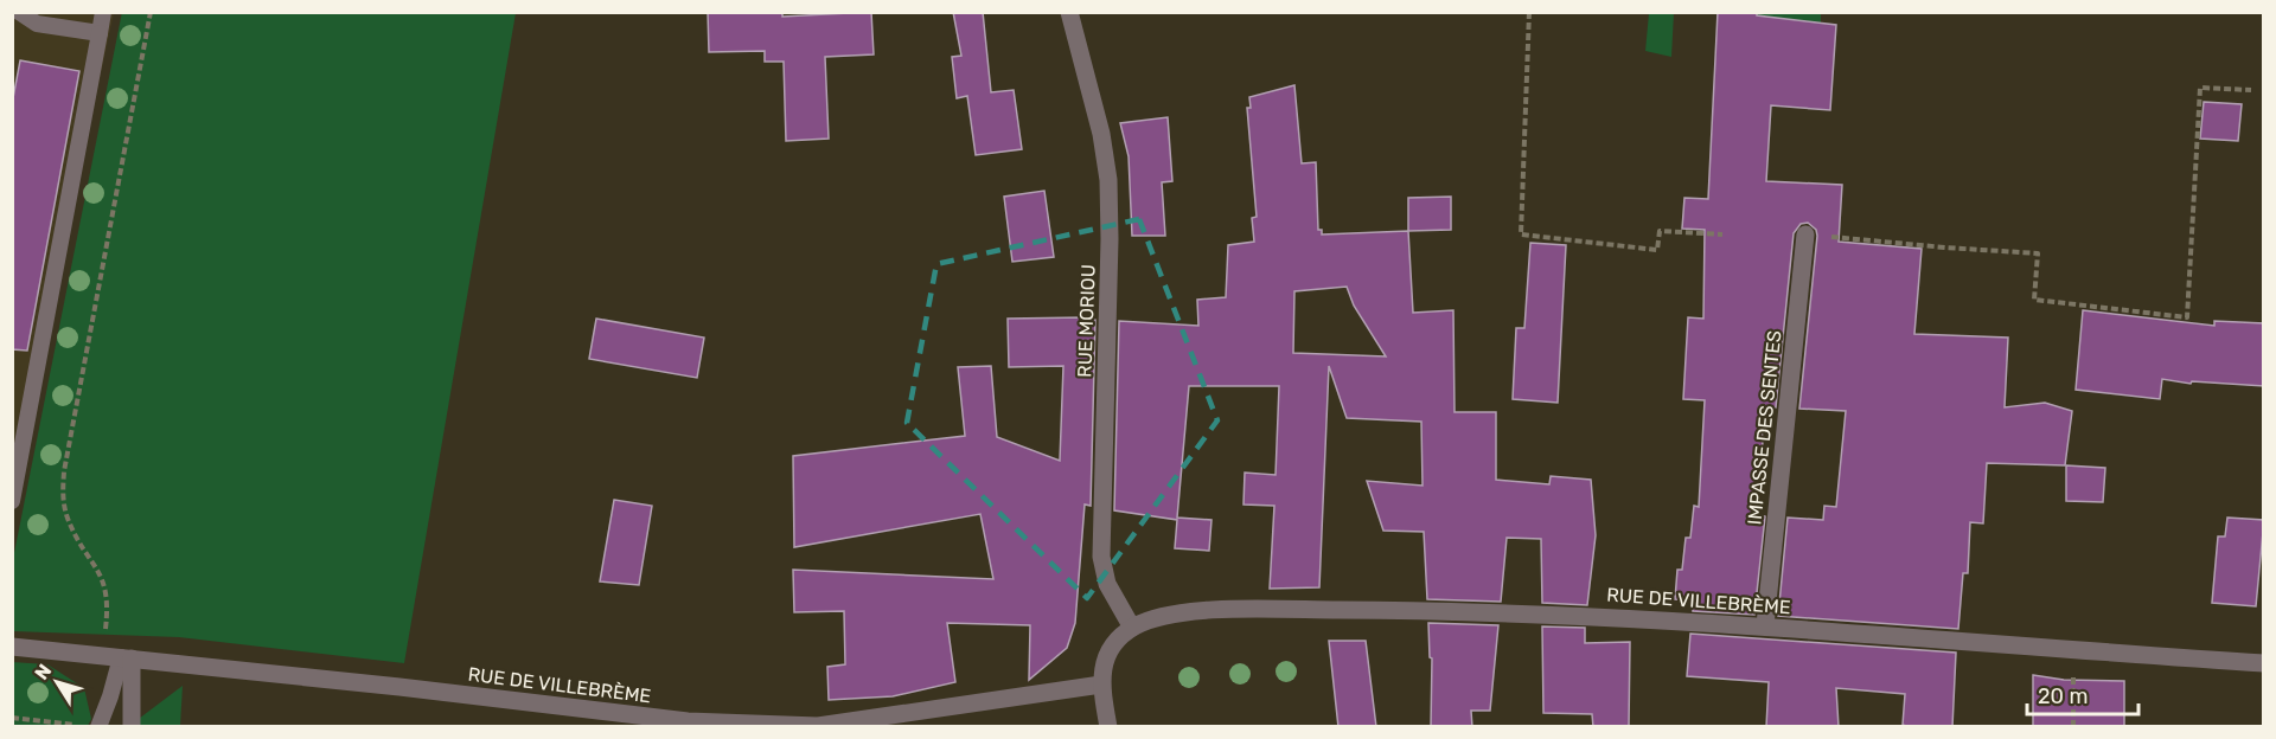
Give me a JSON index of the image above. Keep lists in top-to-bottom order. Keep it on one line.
{"streets":{"street":["RUE MORIOU","IMPASSE DES SENTES","RUE DE VILLEBRÈME"]},"crossings":[["RUE MORIOU","RUE DE VILLEBRÈME"],["IMPASSE DES SENTES","RUE DE VILLEBRÈME"]],"scale_bar":"20 m","north":"top left"}
